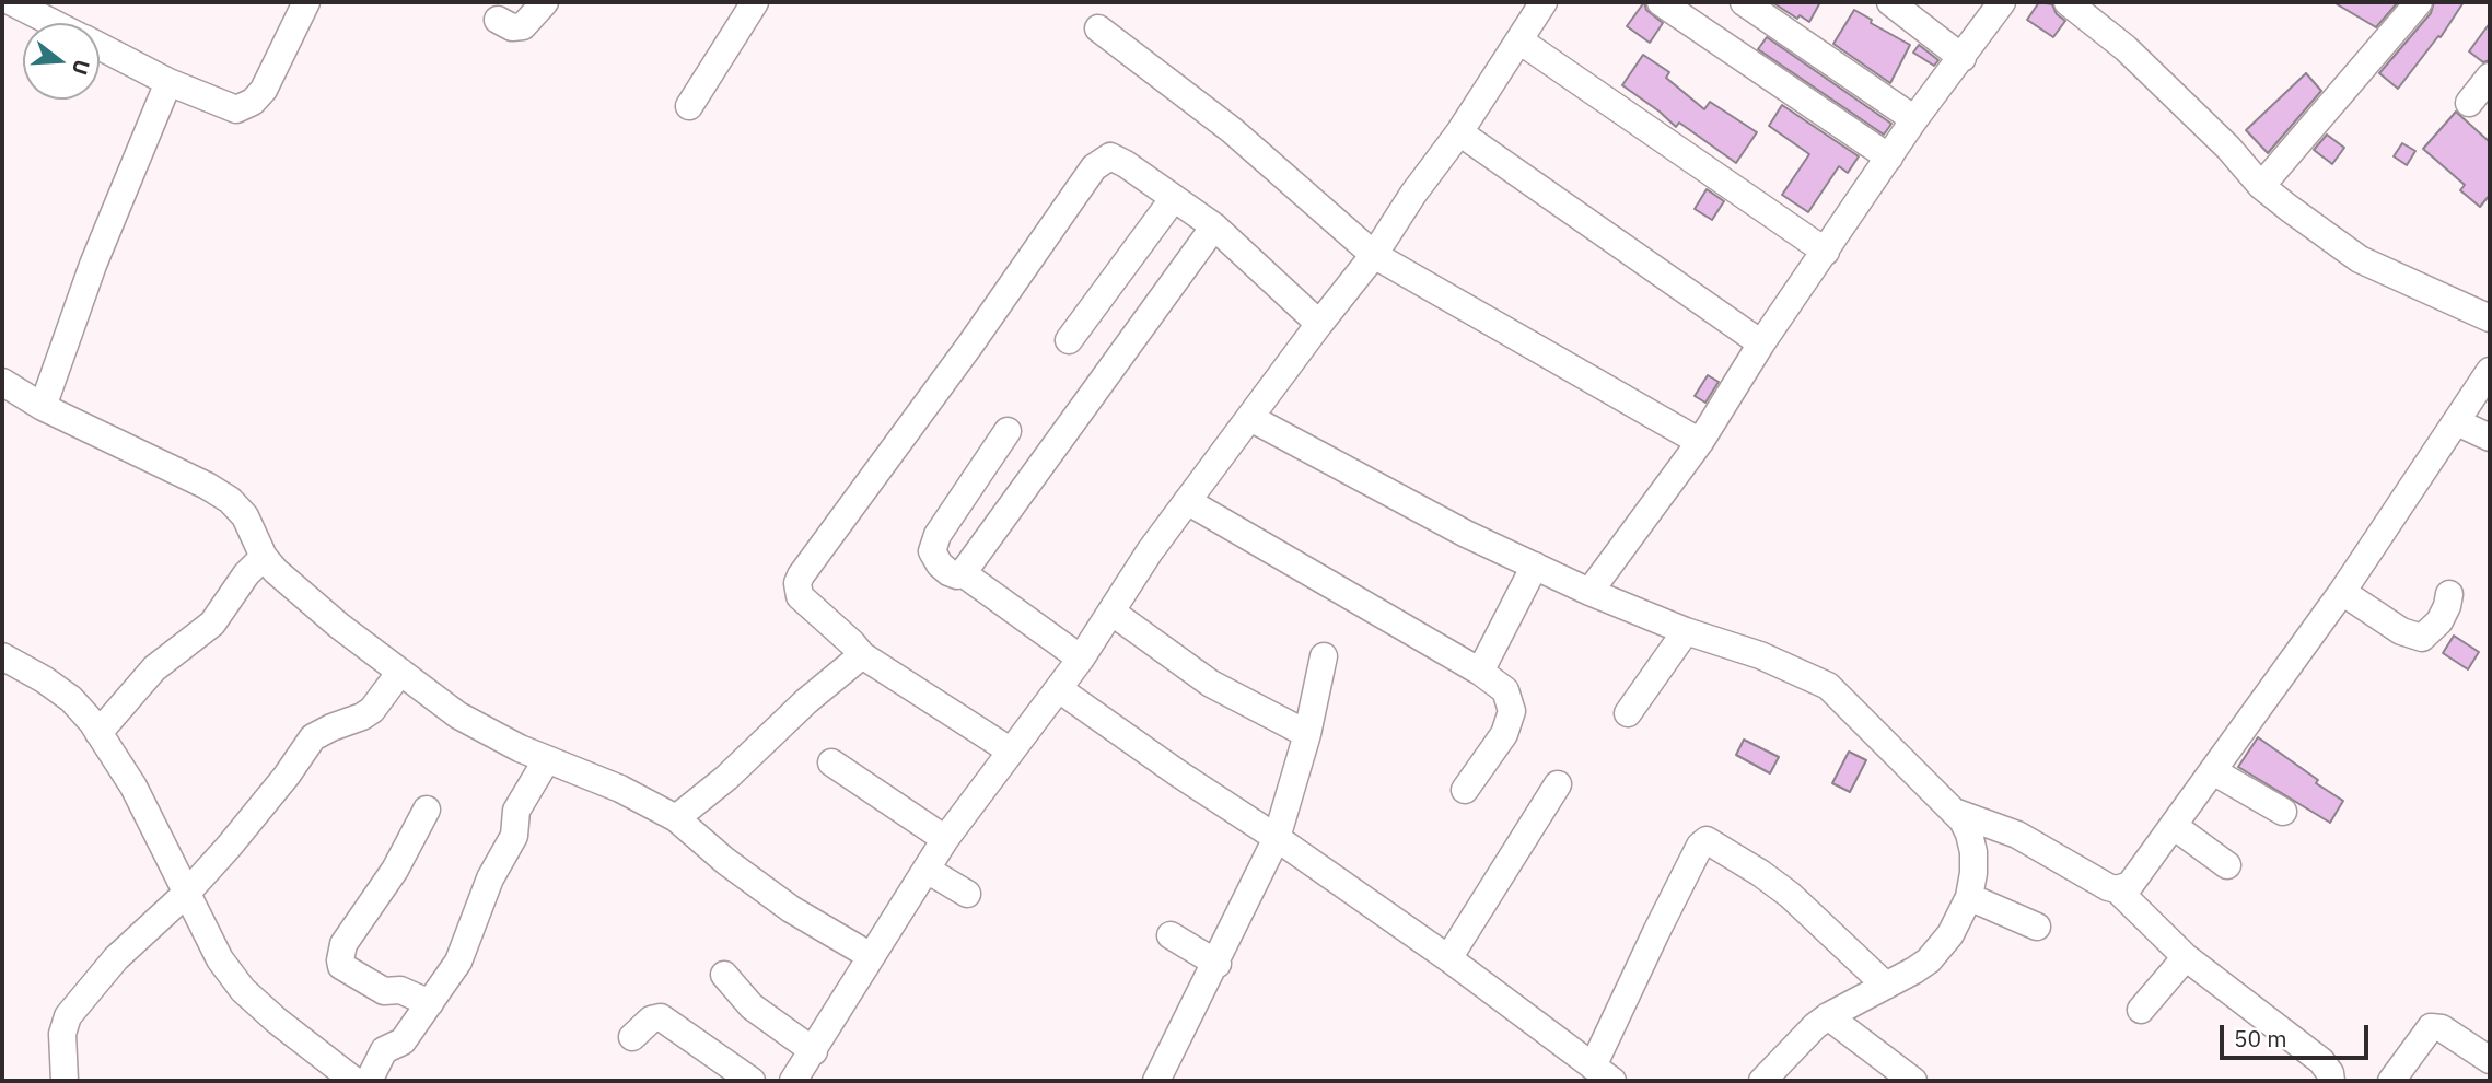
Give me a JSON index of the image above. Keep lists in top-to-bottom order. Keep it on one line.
{"scale_bar":"50 m","north":"right"}
